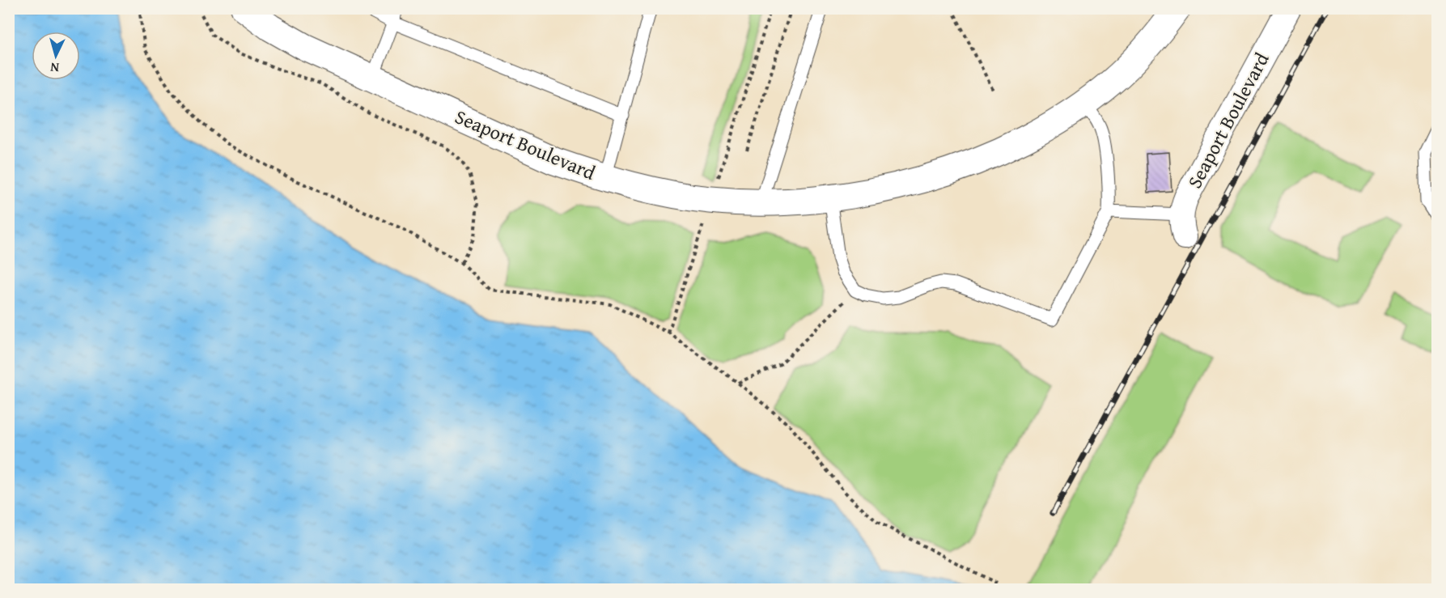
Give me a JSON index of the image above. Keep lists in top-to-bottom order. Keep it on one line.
{"streets":{"main road":["Seaport Boulevard"]},"north":"bottom"}
